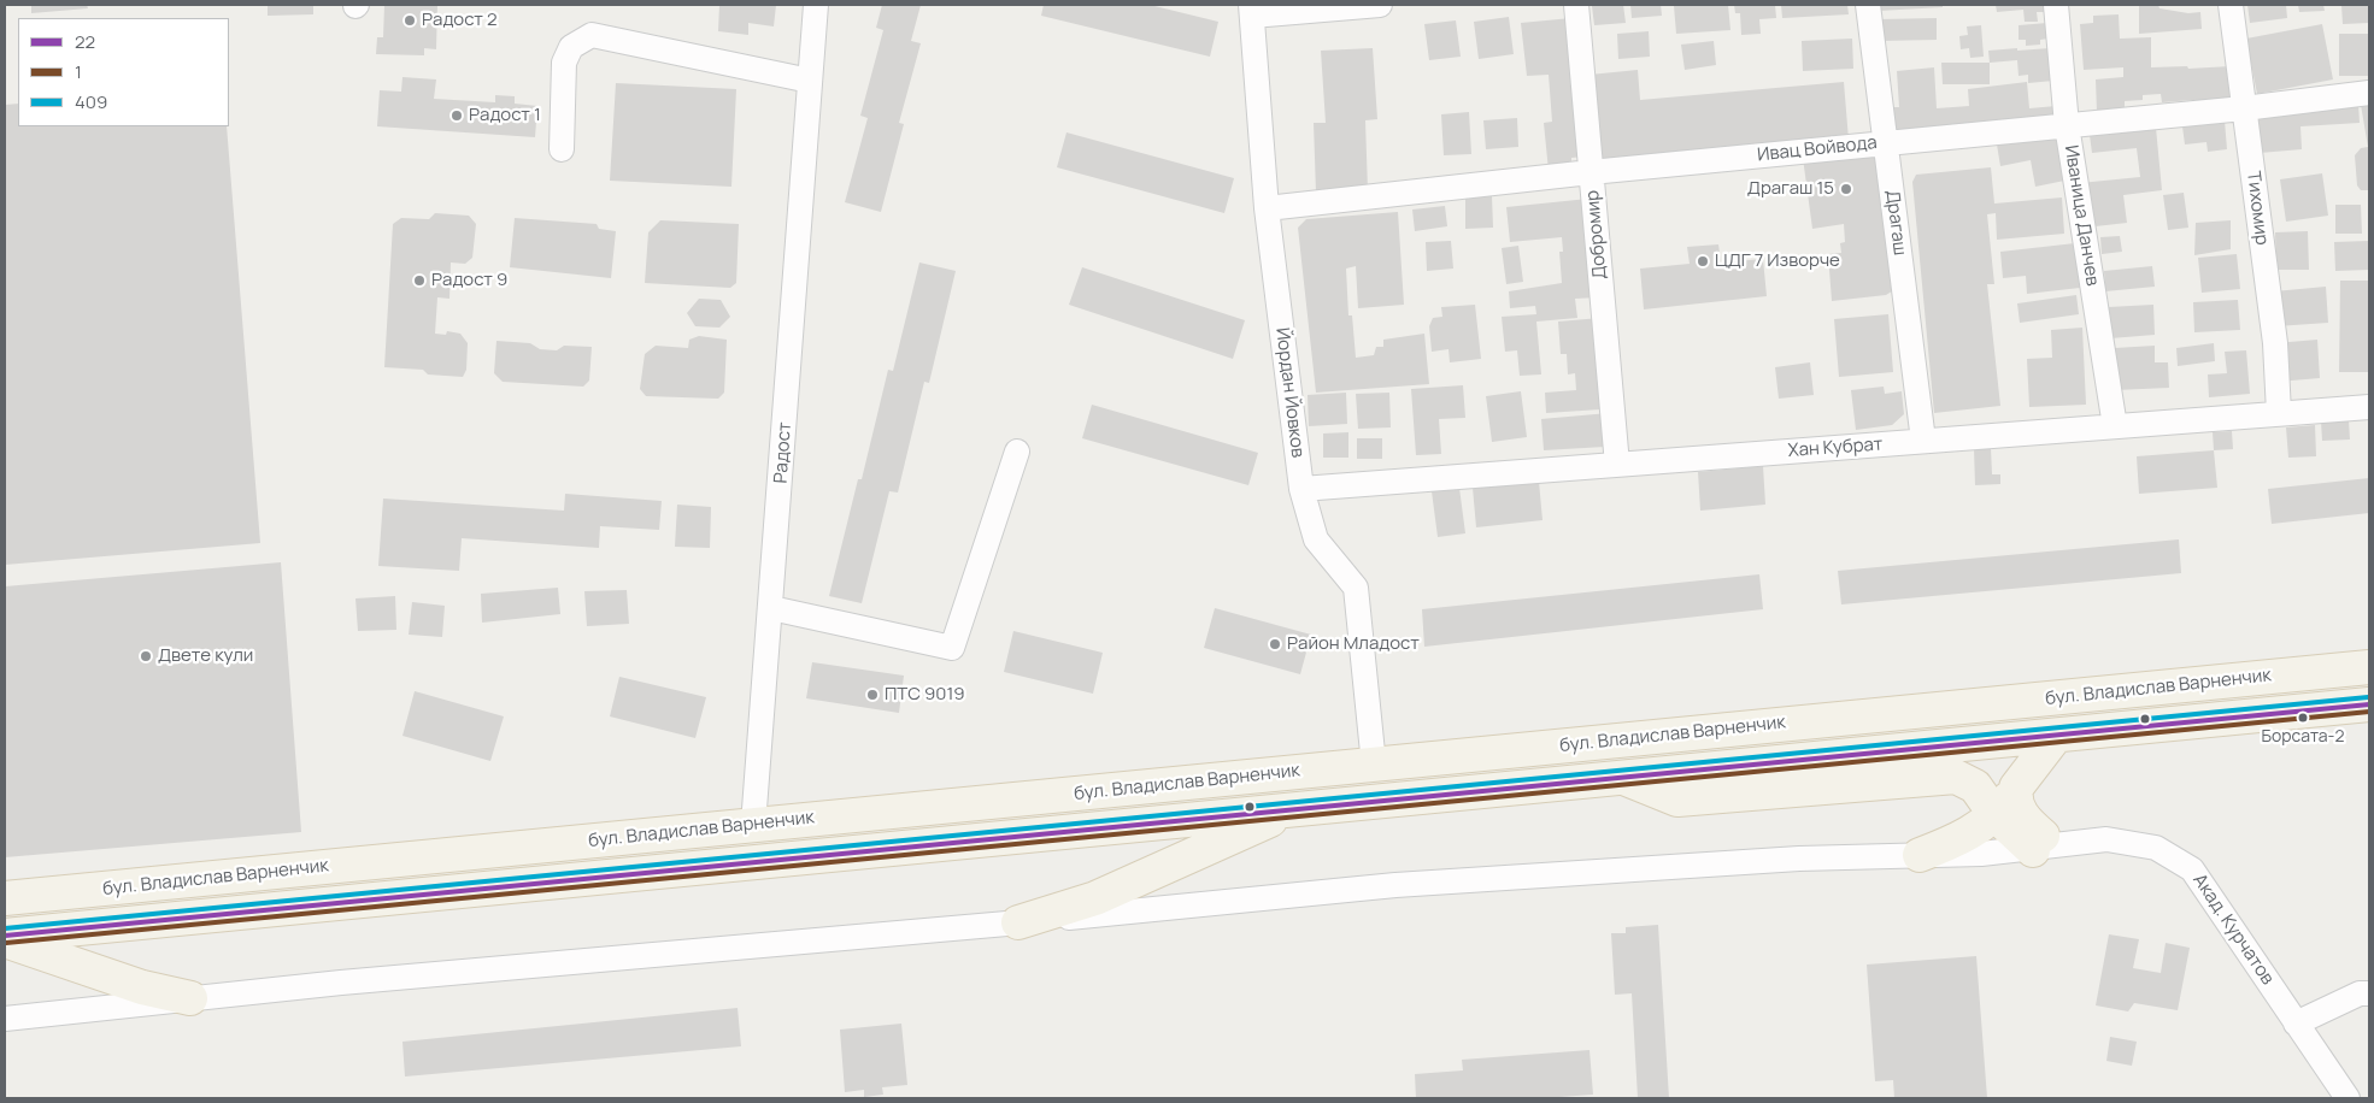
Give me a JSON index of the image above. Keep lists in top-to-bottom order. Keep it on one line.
{"streets":{"main road":["бул. Владислав Варненчик"],"street":["Ивац Войвода","Тихомир","Иваница Данчев","Драгаш","Добромир","Йордан Йовков","Хан Кубрат","Радост","Акад. Курчатов"]},"crossings":[["Ивац Войвода","Тихомир"],["Ивац Войвода","Иваница Данчев"],["Ивац Войвода","Драгаш"],["Ивац Войвода","Добромир"],["Ивац Войвода","Йордан Йовков"],["Тихомир","Хан Кубрат"],["Иваница Данчев","Хан Кубрат"],["Драгаш","Хан Кубрат"],["Добромир","Хан Кубрат"],["Йордан Йовков","Хан Кубрат"],["Йордан Йовков","бул. Владислав Варненчик"],["Радост","бул. Владислав Варненчик"]],"places":["Радост 2","Радост 1","Драгаш 15","ЦДГ 7 Изворче","Радост 9","Район Младост","Двете кули","ПТС 9019","Борсата-2"],"lines":["transit line 409","transit line 22","transit line 1"],"legend":["22","1","409"]}
